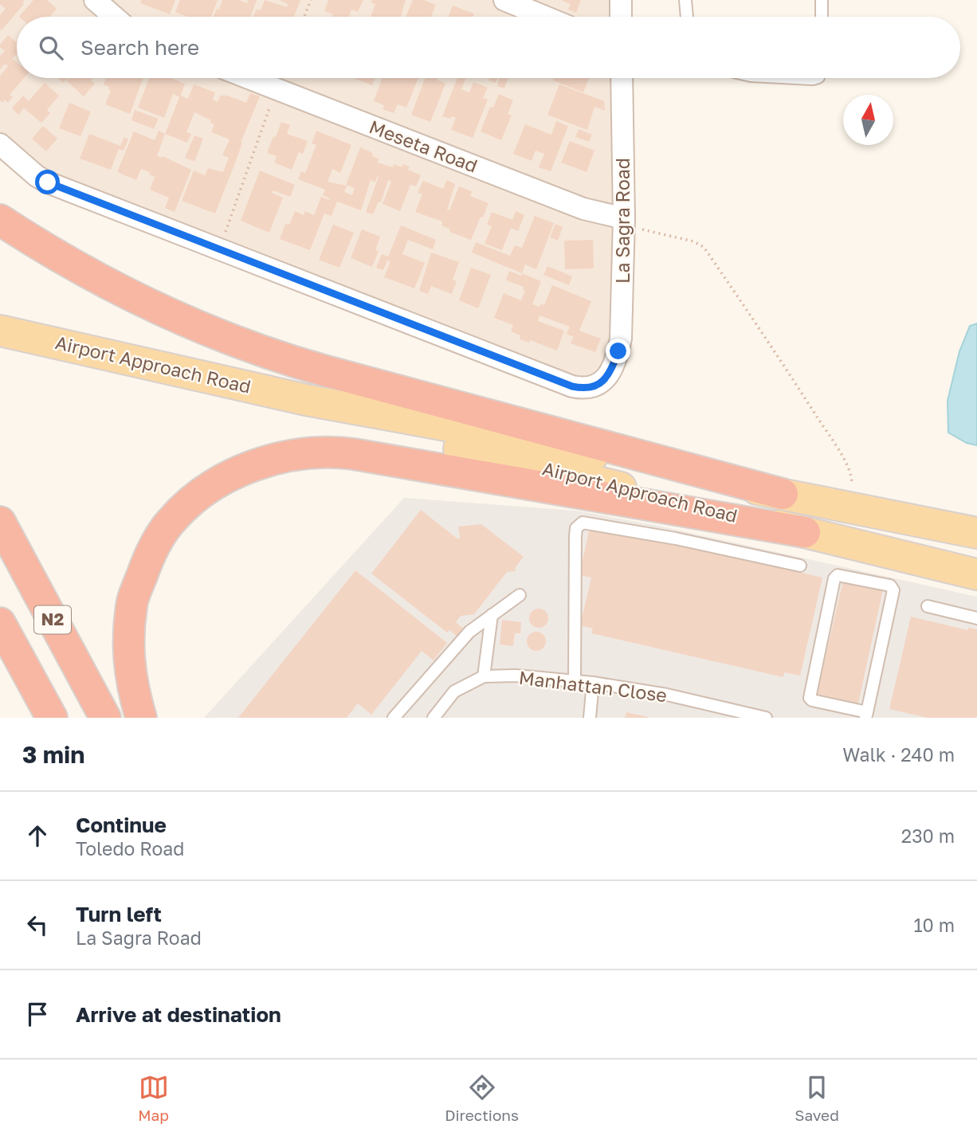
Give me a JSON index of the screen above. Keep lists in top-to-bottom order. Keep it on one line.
{"streets":{"highway":["N2"],"main road":["Airport Approach Road"],"street":["Meseta Road","La Sagra Road"],"lane":["Manhattan Close"]},"crossings":[["Meseta Road","La Sagra Road"]],"north":"top","page":{"search":"Search here","heading":["3 min","Walk · 240 m"],"list":[["Continue","Toledo Road","230 m"],["Turn left","La Sagra Road","10 m"],"Arrive at destination"],"nav":["Map","Directions","Saved"]}}
